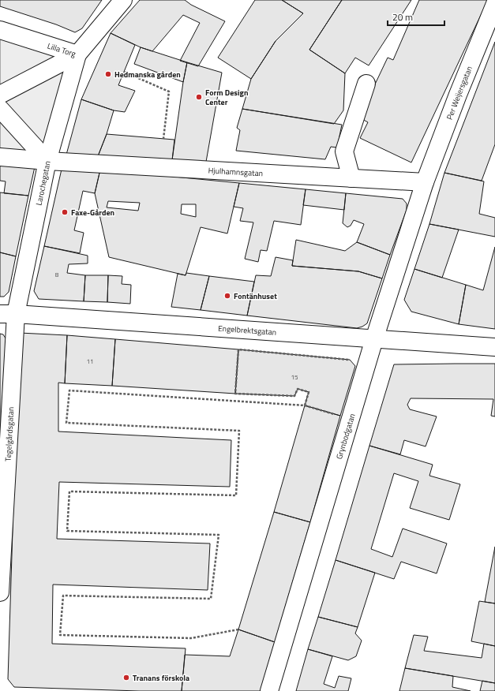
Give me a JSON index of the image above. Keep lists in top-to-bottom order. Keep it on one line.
{"streets":{"street":["Lilla Torg","Per Weijersgatan","Hjulhamnsgatan","Larochegatan","Engelbrektsgatan","Tegelgårdsgatan","Grynbodgatan"]},"crossings":[["Lilla Torg","Larochegatan"],["Per Weijersgatan","Hjulhamnsgatan"],["Per Weijersgatan","Grynbodgatan"],["Hjulhamnsgatan","Larochegatan"],["Hjulhamnsgatan","Grynbodgatan"],["Larochegatan","Engelbrektsgatan"],["Larochegatan","Tegelgårdsgatan"],["Engelbrektsgatan","Tegelgårdsgatan"],["Engelbrektsgatan","Grynbodgatan"]],"places":["Hedmanska gården","Form Design Center","Faxe-Gården","Fontänhuset","Tranans förskola"],"house_numbers":["8","11","15"],"scale_bar":"20 m"}
